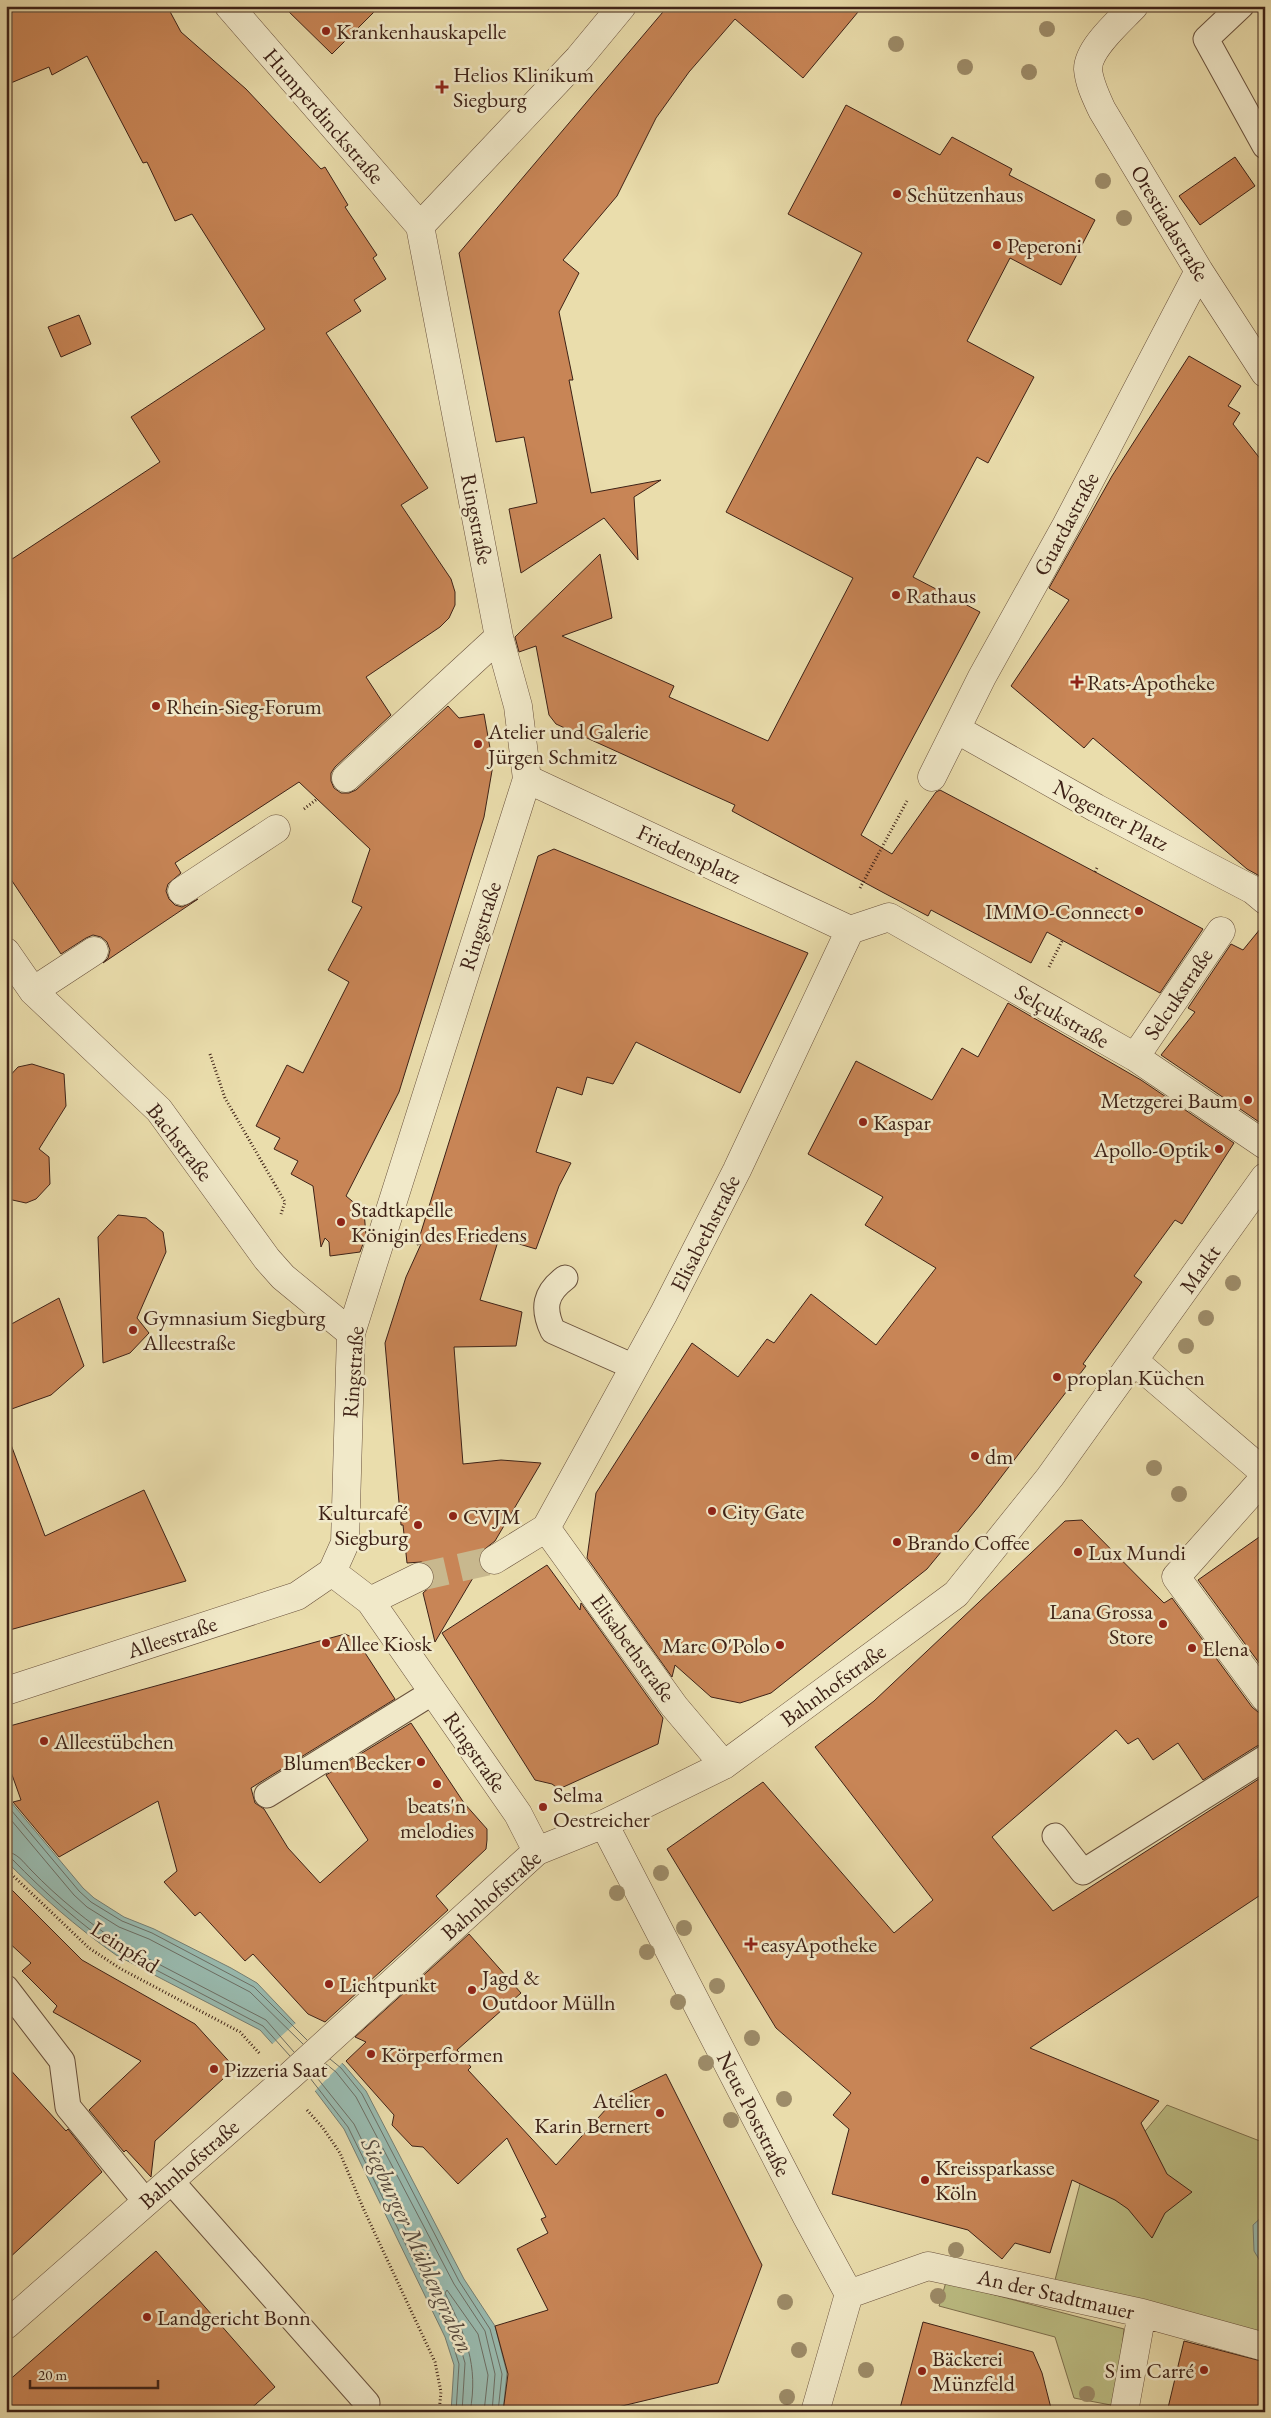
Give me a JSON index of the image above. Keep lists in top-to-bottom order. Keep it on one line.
{"streets":{"street":["Humperdinckstraße","Orestiadastraße","Ringstraße","Guardastraße","Nogenter Platz","Friedensplatz","Selcukstraße","Selçukstraße","Bachstraße","Elisabethstraße","Markt","Alleestraße","Bahnhofstraße","Neue Poststraße","An der Stadtmauer"],"path":["Leinpfad"]},"crossings":[["Humperdinckstraße","Ringstraße"],["Orestiadastraße","Guardastraße"],["Ringstraße","Friedensplatz"],["Ringstraße","Bachstraße"],["Ringstraße","Alleestraße"],["Ringstraße","Bahnhofstraße"],["Guardastraße","Nogenter Platz"],["Friedensplatz","Selçukstraße"],["Friedensplatz","Elisabethstraße"],["Selcukstraße","Selçukstraße"],["Selçukstraße","Elisabethstraße"],["Elisabethstraße","Bahnhofstraße"],["Markt","Bahnhofstraße"],["Bahnhofstraße","Neue Poststraße"],["Neue Poststraße","An der Stadtmauer"]],"water":["Siegburger Mühlengraben"],"places":{"other":["Krankenhauskapelle","Schützenhaus","Peperoni","Rathaus","Rhein-Sieg-Forum","Atelier und Galerie Jürgen Schmitz","IMMO-Connect","Metzgerei Baum","Kaspar","Apollo-Optik","Stadtkapelle Königin des Friedens","Gymnasium Siegburg Alleestraße","proplan Küchen","dm","City Gate","CVJM","Kulturcafé Siegburg","Brando Coffee","Lux Mundi","Lana Grossa Store","Allee Kiosk","Marc O'Polo","Elena","Alleestübchen","Blumen Becker","beats'n melodies","Selma Oestreicher","Lichtpunkt","Jagd & Outdoor Mülln","Körperformen","Pizzeria Saat","Atelier Karin Bernert","Kreissparkasse Köln","Landgericht Bonn","S im Carré","Bäckerei Münzfeld"],"health":["Helios Klinikum Siegburg","Rats-Apotheke","easyApotheke"]},"scale_bar":"20 m"}
